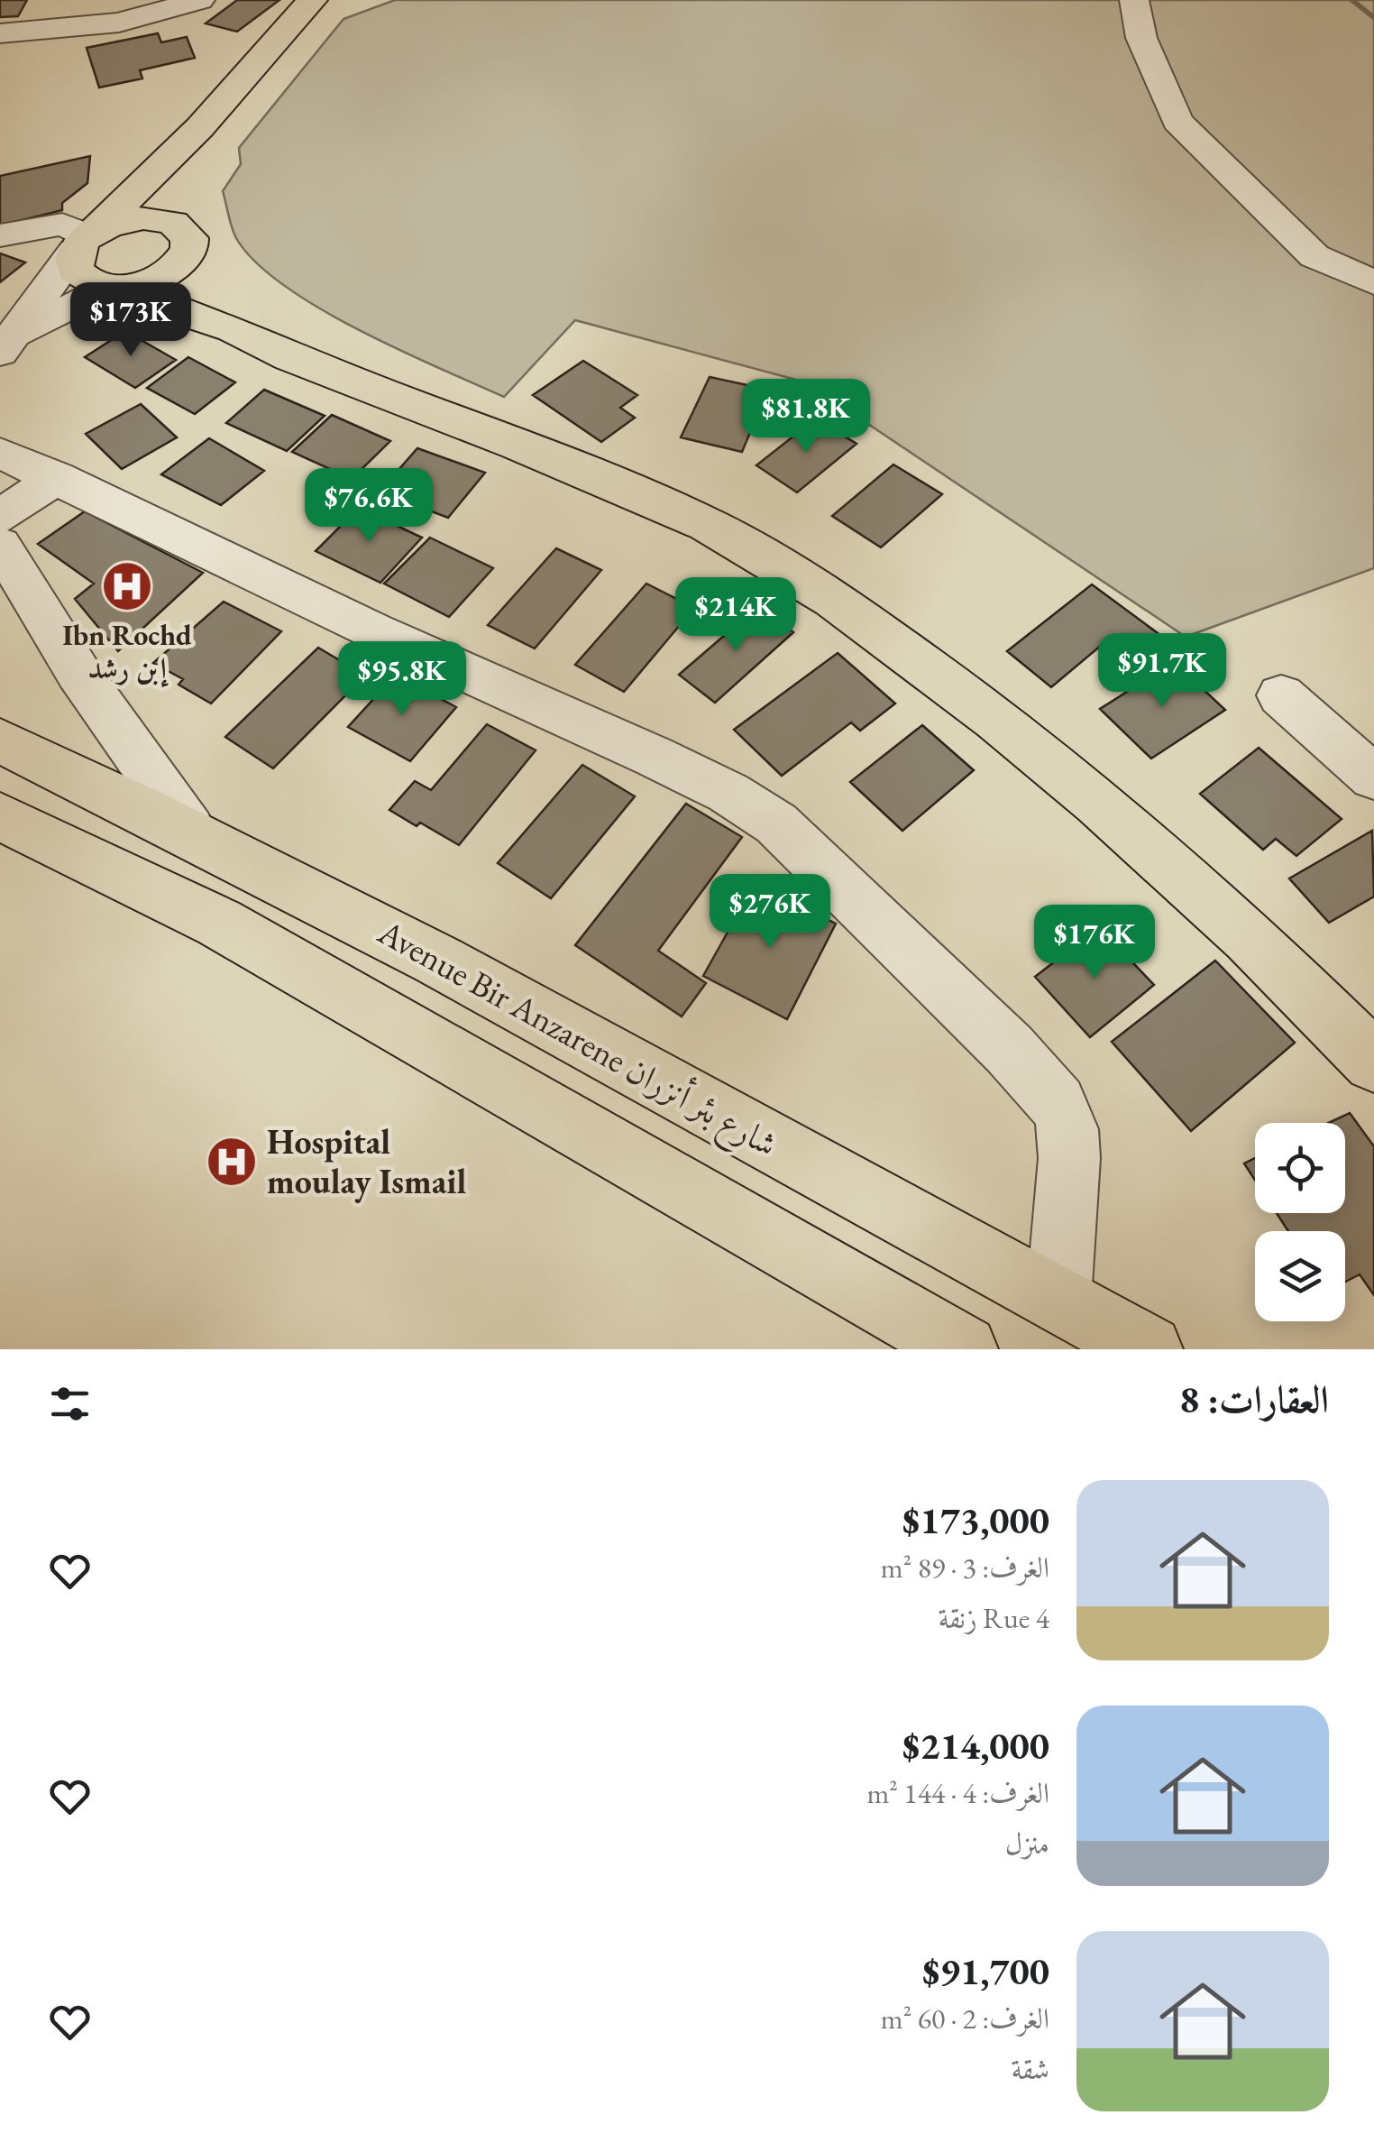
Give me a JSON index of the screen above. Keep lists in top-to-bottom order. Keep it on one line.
{"streets":{"main road":["Avenue Bir Anzarene شارع بئر أنزران"]},"places":{"hospital":["Ibn Rochd إبن رشد","Hospital moulay Ismail"]},"page":{"price":["$173K","$81.8K","$76.6K","$214K","$91.7K","$95.8K","$276K","$176K"],"heading":"العقارات: 8","list":[{"name":"$173,000","note":"الغرف: 3 · 89 m² · Rue 4 زنقة"},{"name":"$214,000","note":"الغرف: 4 · 144 m² · منزل"},{"name":"$91,700","note":"الغرف: 2 · 60 m² · شقة"}]}}
